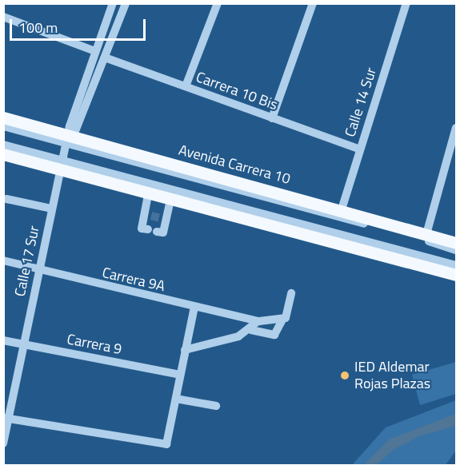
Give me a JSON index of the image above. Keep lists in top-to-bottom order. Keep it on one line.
{"streets":{"main road":["Avenida Carrera 10"],"street":["Carrera 10 Bis","Calle 14 Sur","Calle 17 Sur","Carrera 9A","Carrera 9"]},"crossings":[["Carrera 10 Bis","Calle 14 Sur"],["Carrera 10 Bis","Calle 17 Sur"],["Calle 14 Sur","Avenida Carrera 10"],["Avenida Carrera 10","Calle 17 Sur"],["Calle 17 Sur","Carrera 9A"],["Calle 17 Sur","Carrera 9"]],"places":["IED Aldemar Rojas Plazas"],"scale_bar":"100 m"}
